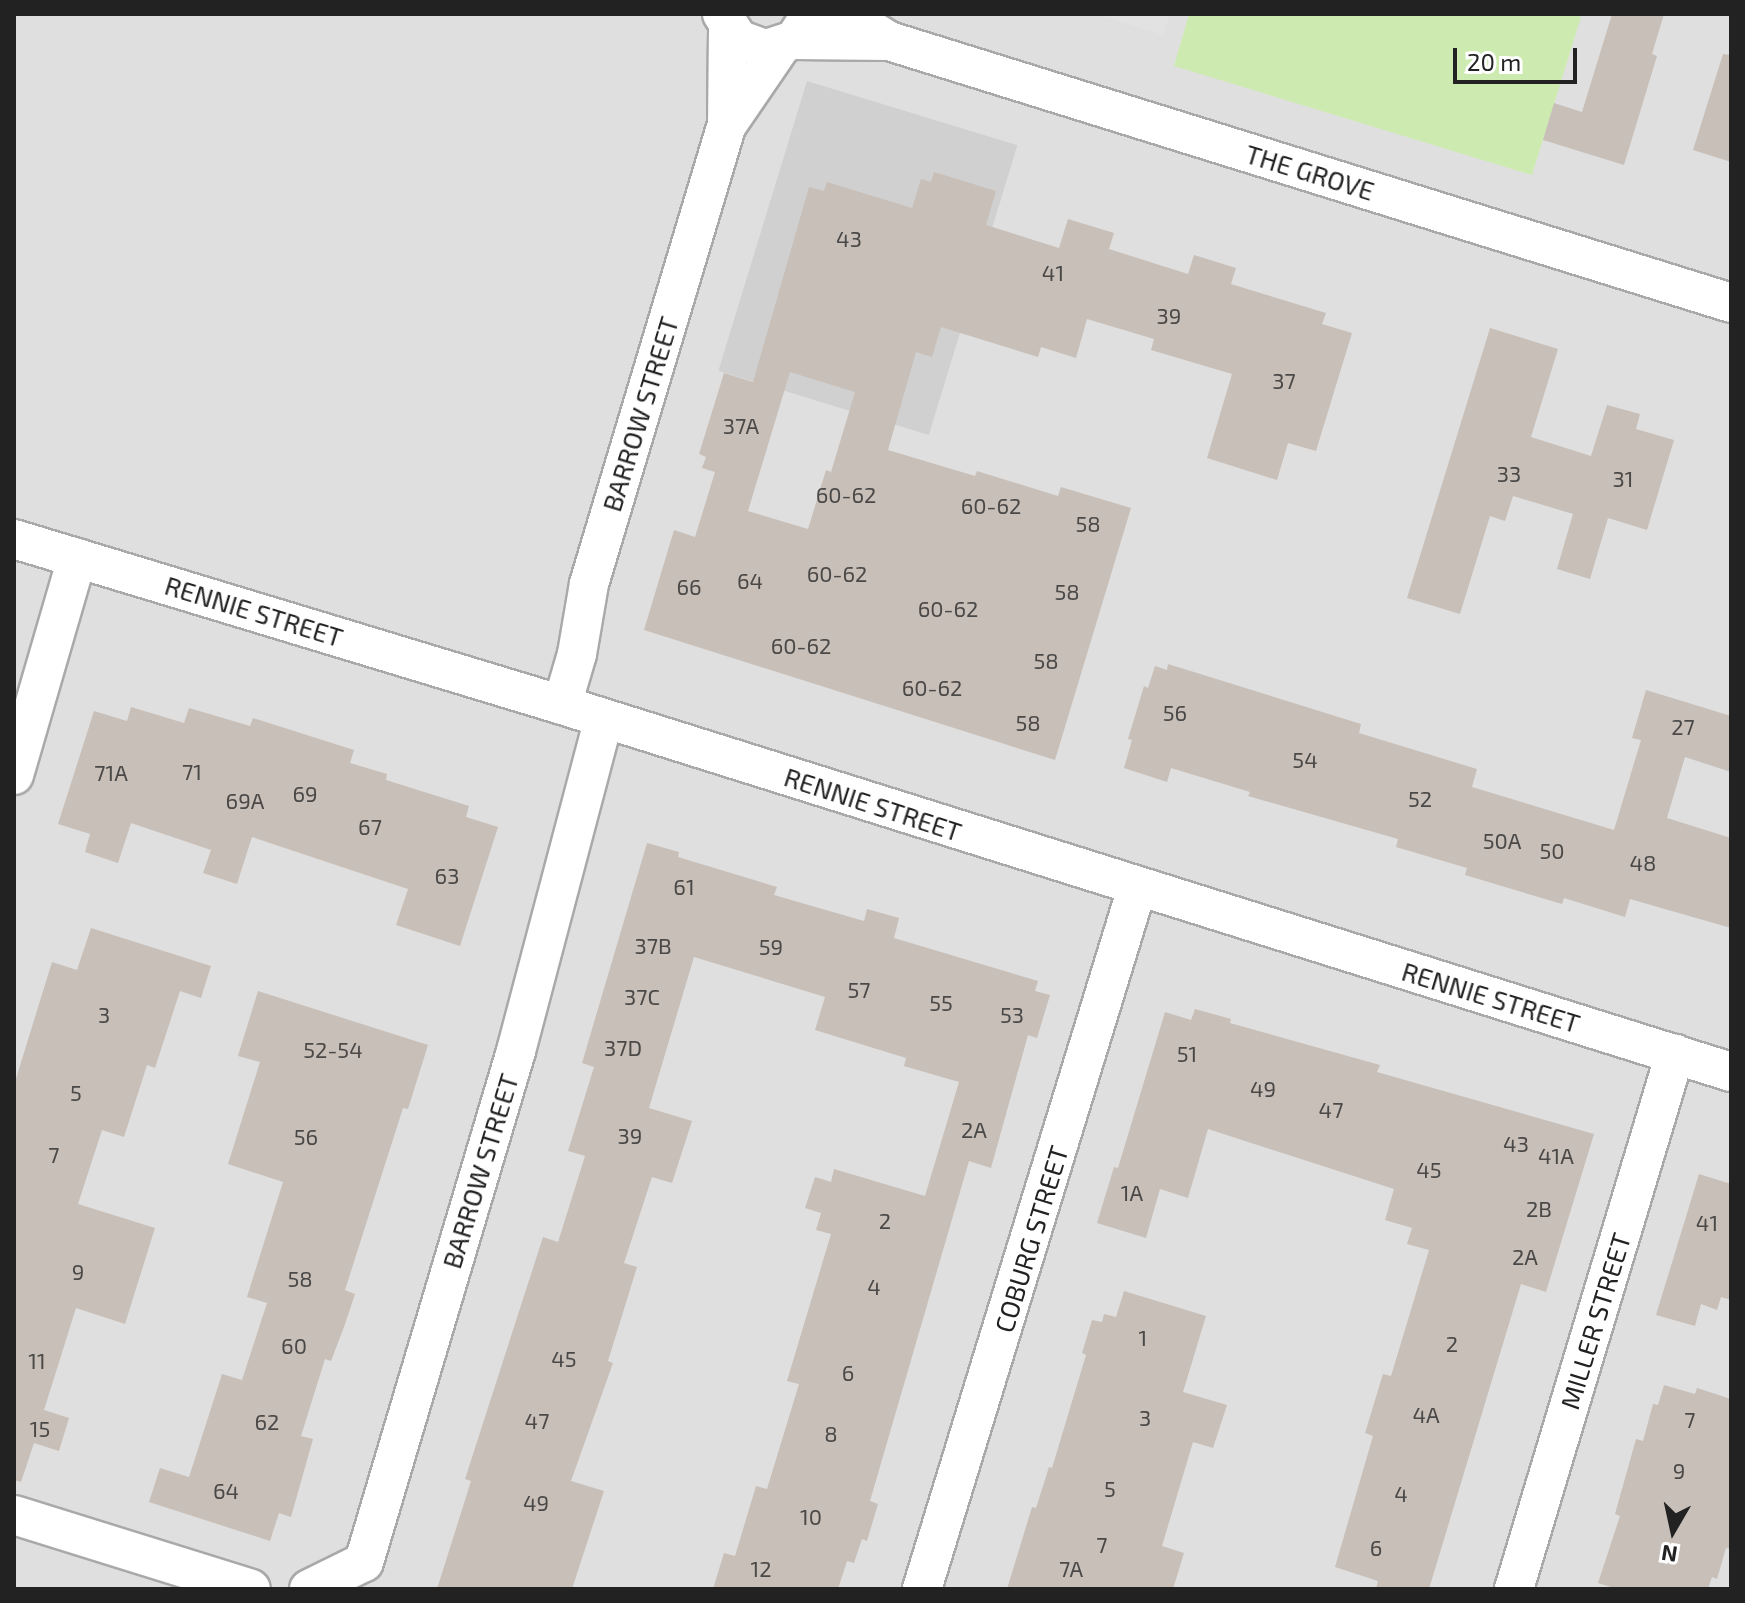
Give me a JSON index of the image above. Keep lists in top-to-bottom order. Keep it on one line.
{"streets":{"street":["THE GROVE","BARROW STREET","RENNIE STREET","COBURG STREET","MILLER STREET"]},"crossings":[["THE GROVE","BARROW STREET"],["BARROW STREET","RENNIE STREET"],["RENNIE STREET","COBURG STREET"],["RENNIE STREET","MILLER STREET"]],"house_numbers":["43","41","39","37","37A","33","31","60-62","60-62","58","60-62","64","66","58","60-62","60-62","58","60-62","56","58","27","54","71","71A","69","52","69A","67","50A","50","48","63","61","37B","59","57","37C","55","3","53","37D","52-54","51","49","5","47","2A","39","56","43","7","41A","45","1A","2B","2","41","2A","9","58","4","1","2","60","45","11","6","4A","3","7","47","62","15","8","9","5","64","4","49","10","7","6","12","7A"],"scale_bar":"20 m","north":"bottom"}
